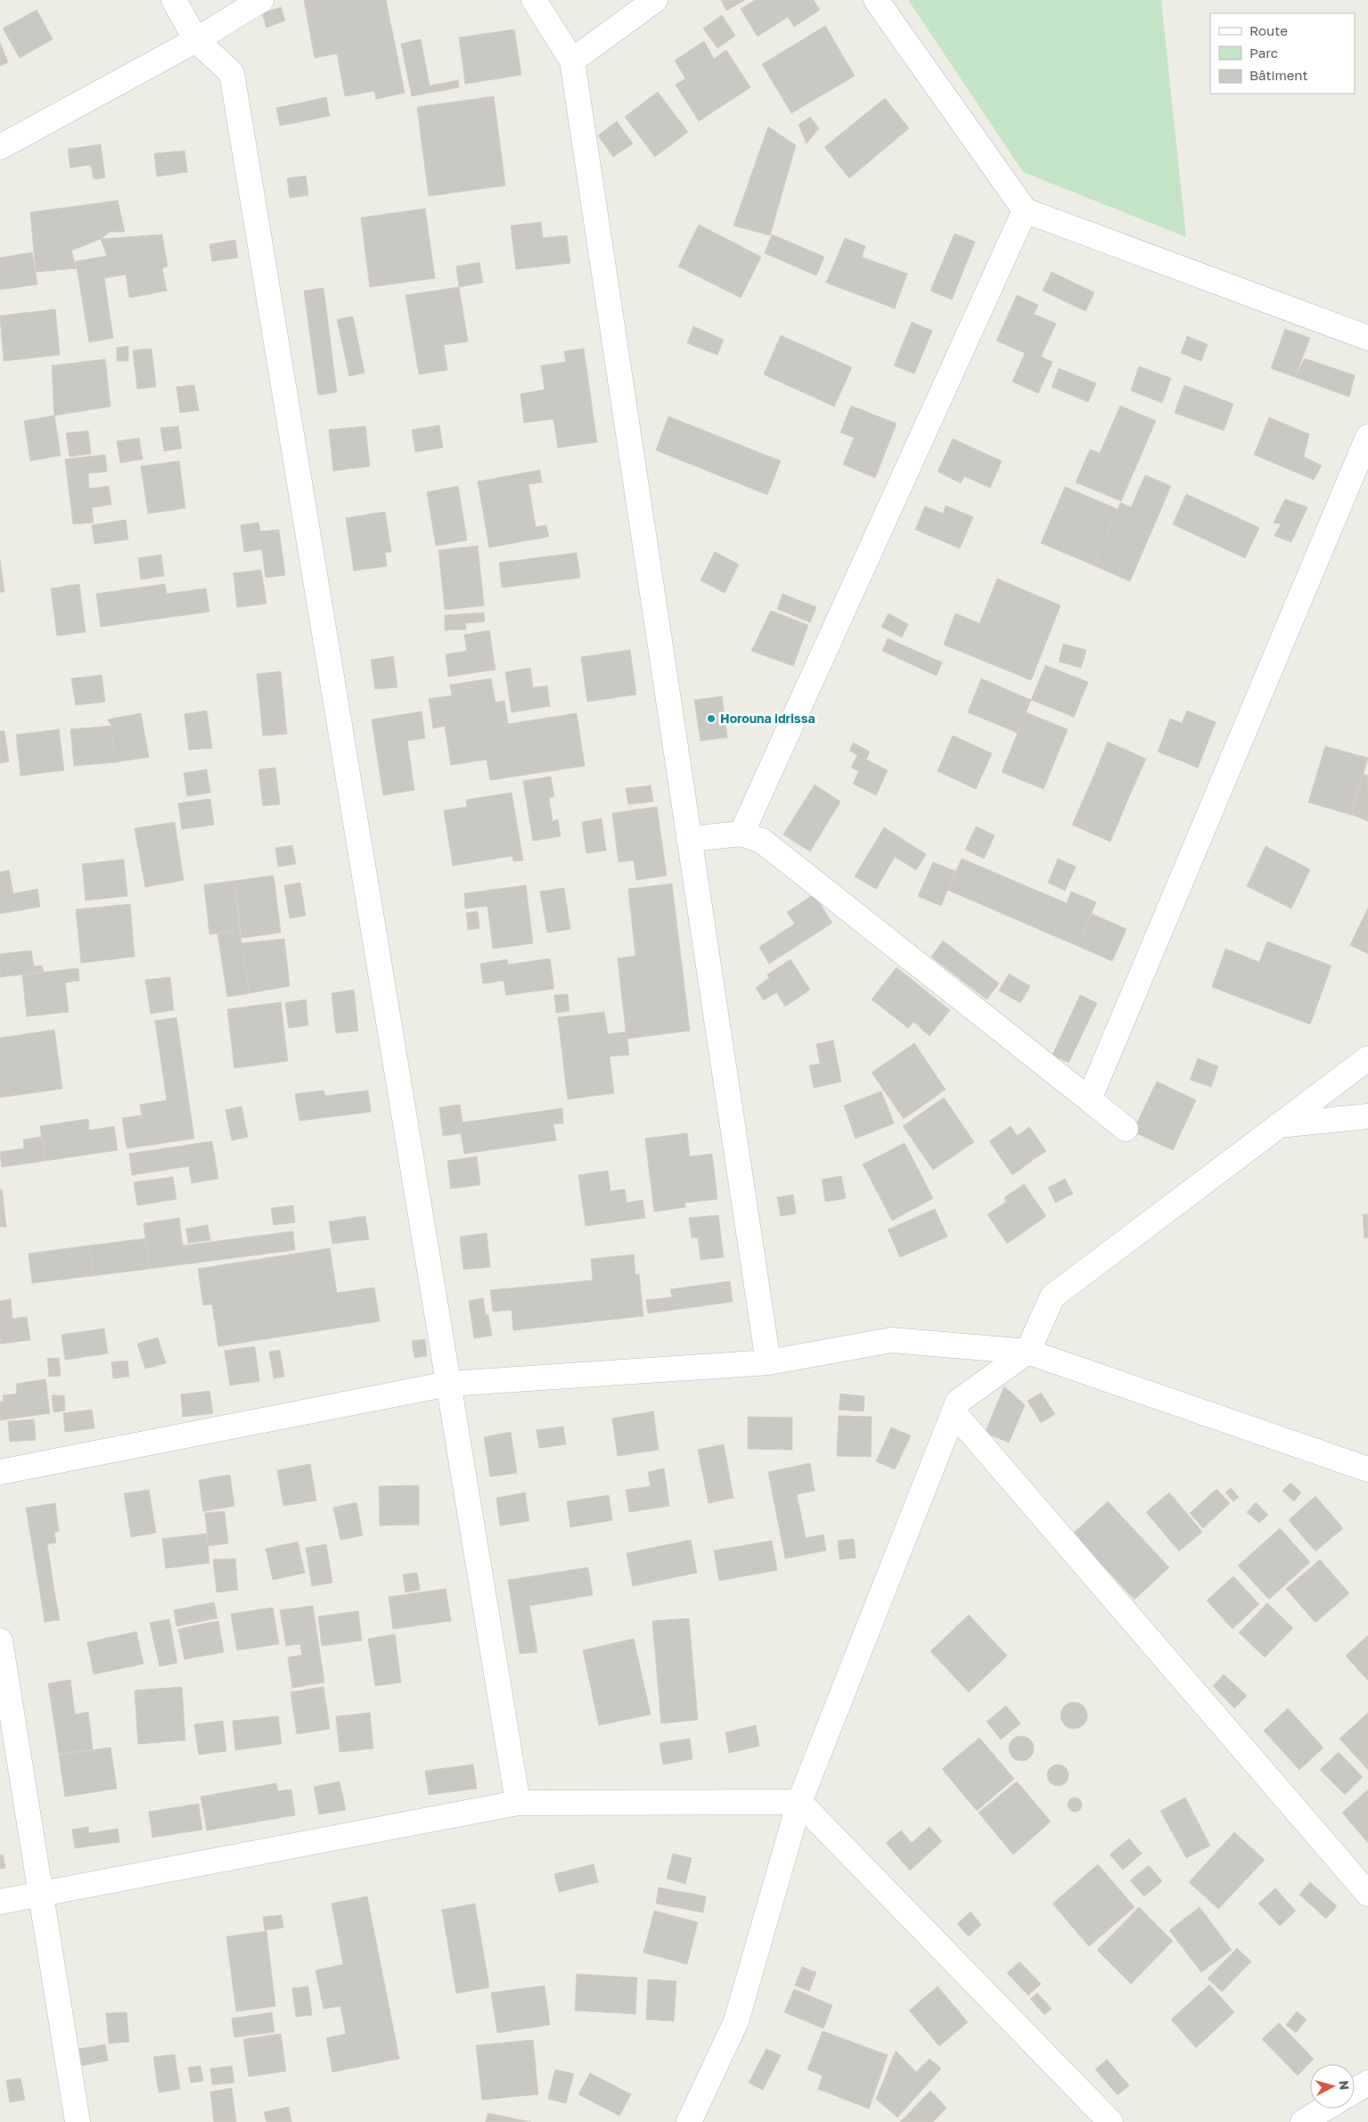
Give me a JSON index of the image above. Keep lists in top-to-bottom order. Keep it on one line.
{"places":["Horouna idrissa"],"legend":["Route","Parc","Bâtiment"],"north":"right"}
